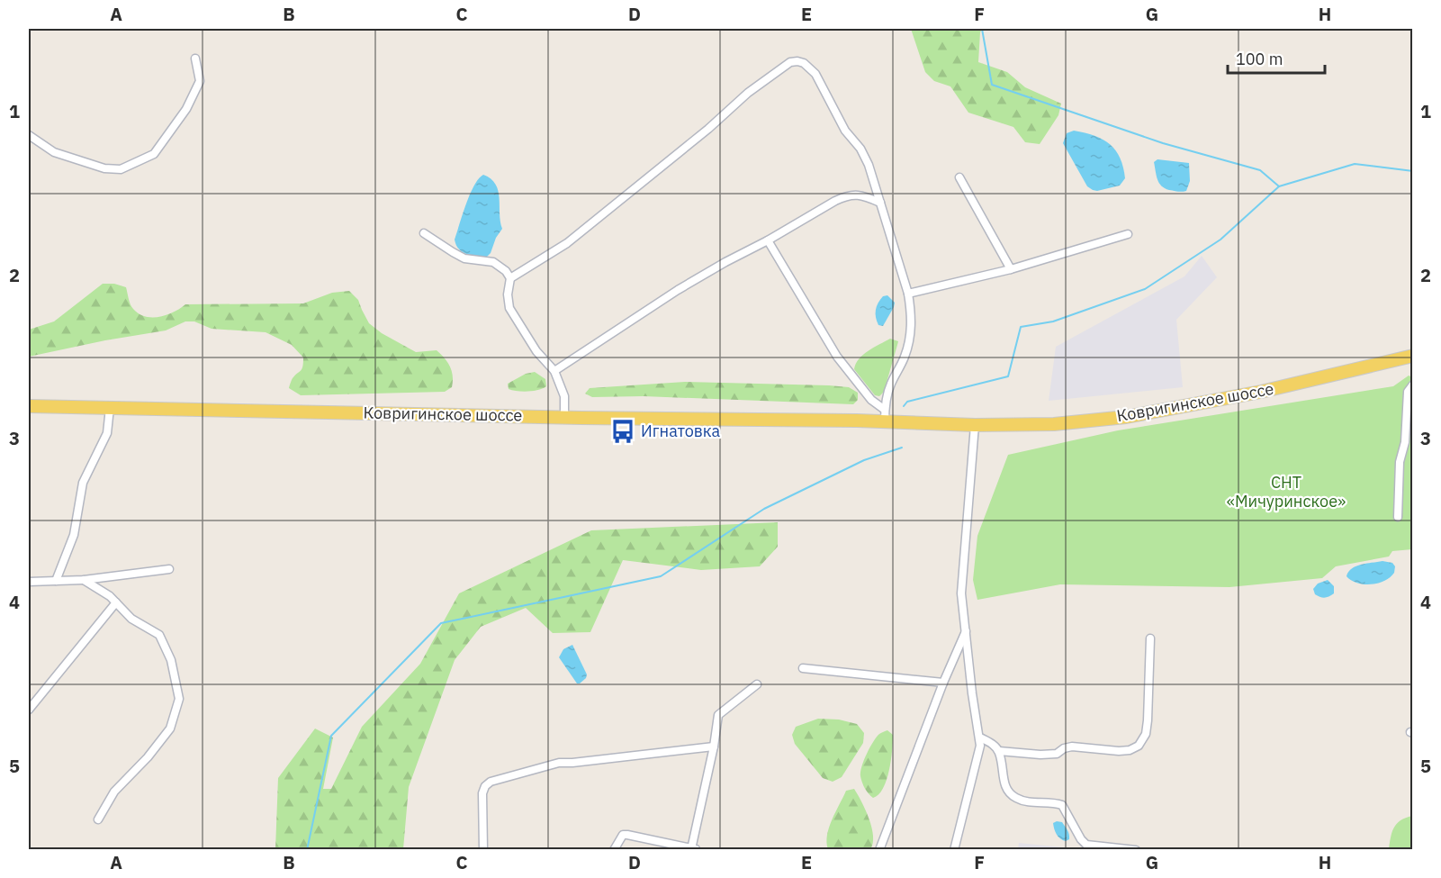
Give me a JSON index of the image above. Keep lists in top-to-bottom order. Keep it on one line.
{"streets":{"main road":["Ковригинское шоссе"]},"parks":["СНТ «Мичуринское»"],"places":{"bus stop":["Игнатовка"]},"scale_bar":"100 m","grid":{"columns":["A","B","C","D","E","F","G","H"],"rows":["1","2","3","4","5"]}}
